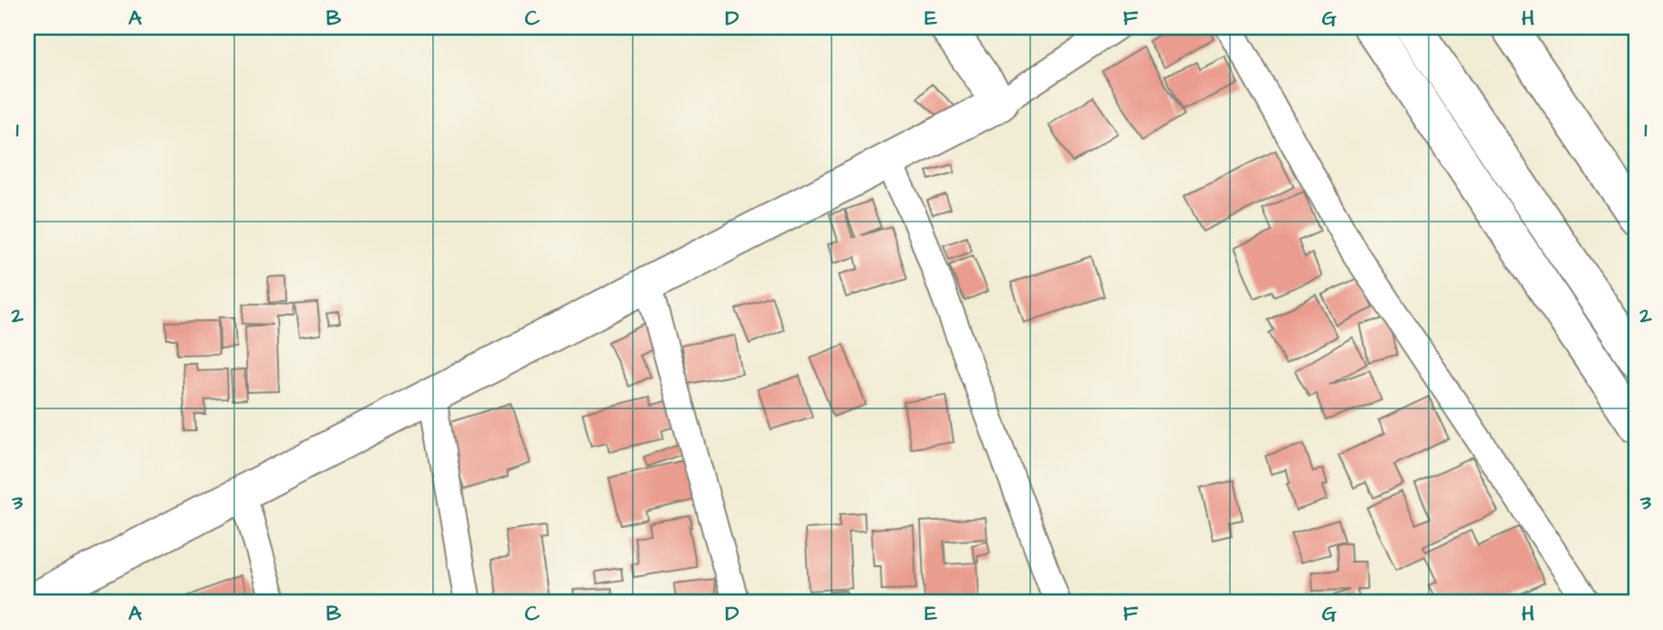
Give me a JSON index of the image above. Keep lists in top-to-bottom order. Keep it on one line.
{"grid":{"columns":["A","B","C","D","E","F","G","H"],"rows":["1","2","3"]}}
